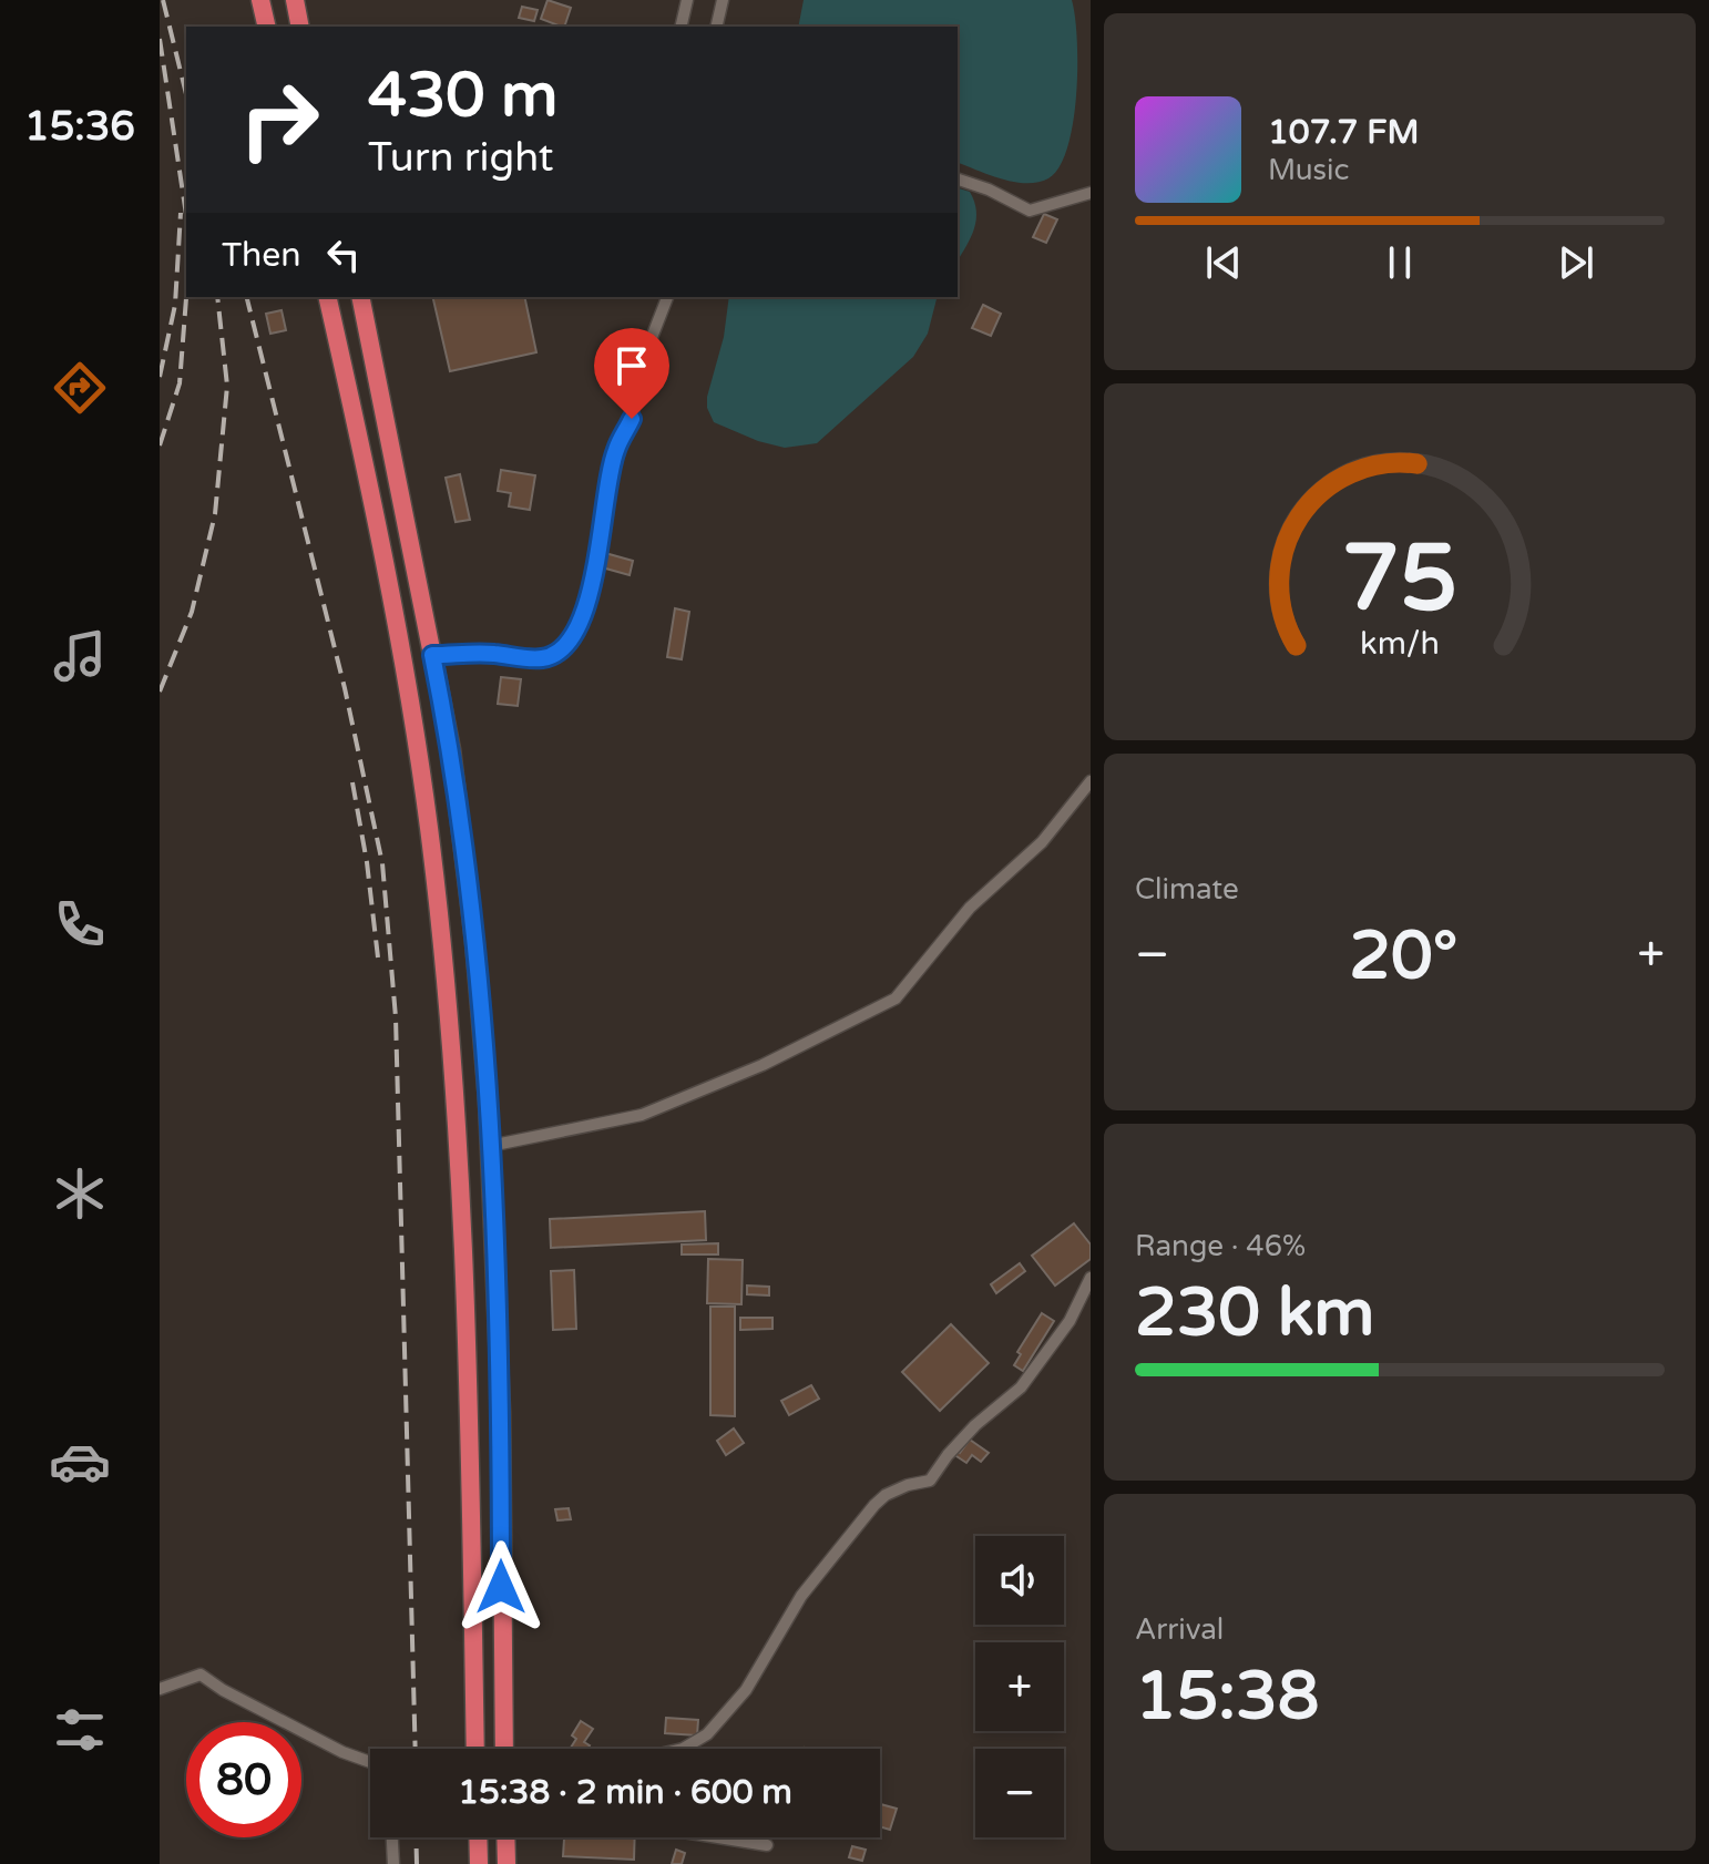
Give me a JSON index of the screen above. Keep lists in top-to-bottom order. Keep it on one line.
{"page":{"tabs":"15:36","turn":["430 m","Turn right"],"song":["107.7 FM","Music"],"then":"Then","tile":["Climate",["Range · 46%","230 km"],["Arrival","15:38"]],"heat":["−","20°","+"],"map_buttons":["+","−"],"limit":"80","trip":"15:38 · 2 min · 600 m","gauge":["75","km/h"]}}
